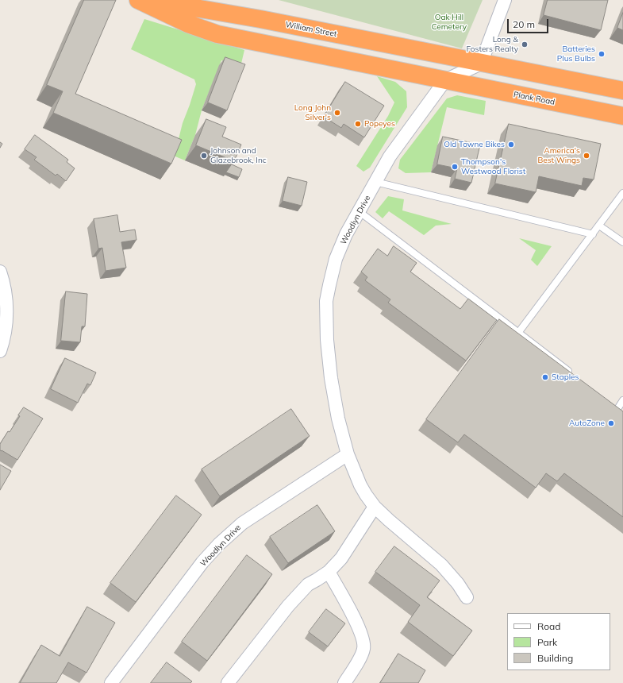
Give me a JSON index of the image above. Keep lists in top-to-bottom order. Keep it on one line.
{"streets":{"highway":["William Street","Plank Road"],"street":["Woodlyn Drive"]},"crossings":[["William Street","Plank Road"],["William Street","Woodlyn Drive"],["Plank Road","Woodlyn Drive"]],"parks":["Oak Hill Cemetery"],"places":["Long & Fosters Realty","Batteries Plus Bulbs","Long John Silver's","Popeyes","Old Towne Bikes","Johnson and Glazebrook, Inc","America's Best Wings","Thompson's Westwood Florist","Staples","AutoZone"],"legend":["Road","Park","Building"],"scale_bar":"20 m"}
